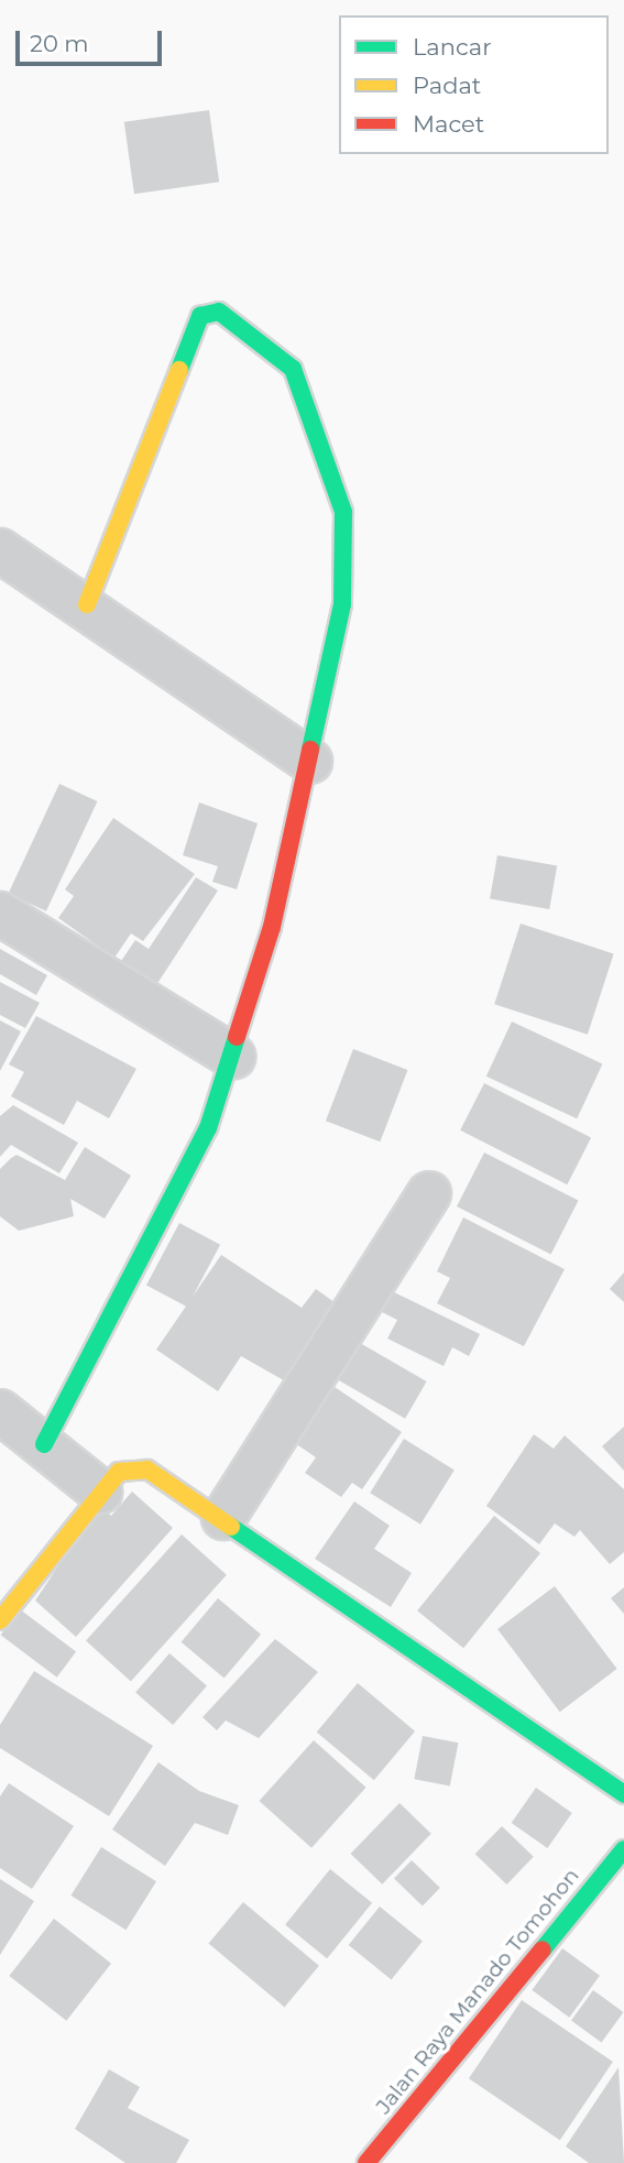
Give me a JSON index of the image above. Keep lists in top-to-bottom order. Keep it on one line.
{"streets":{"main road":["Jalan Raya Manado Tomohon"]},"legend":["Lancar","Padat","Macet"],"scale_bar":"20 m"}
